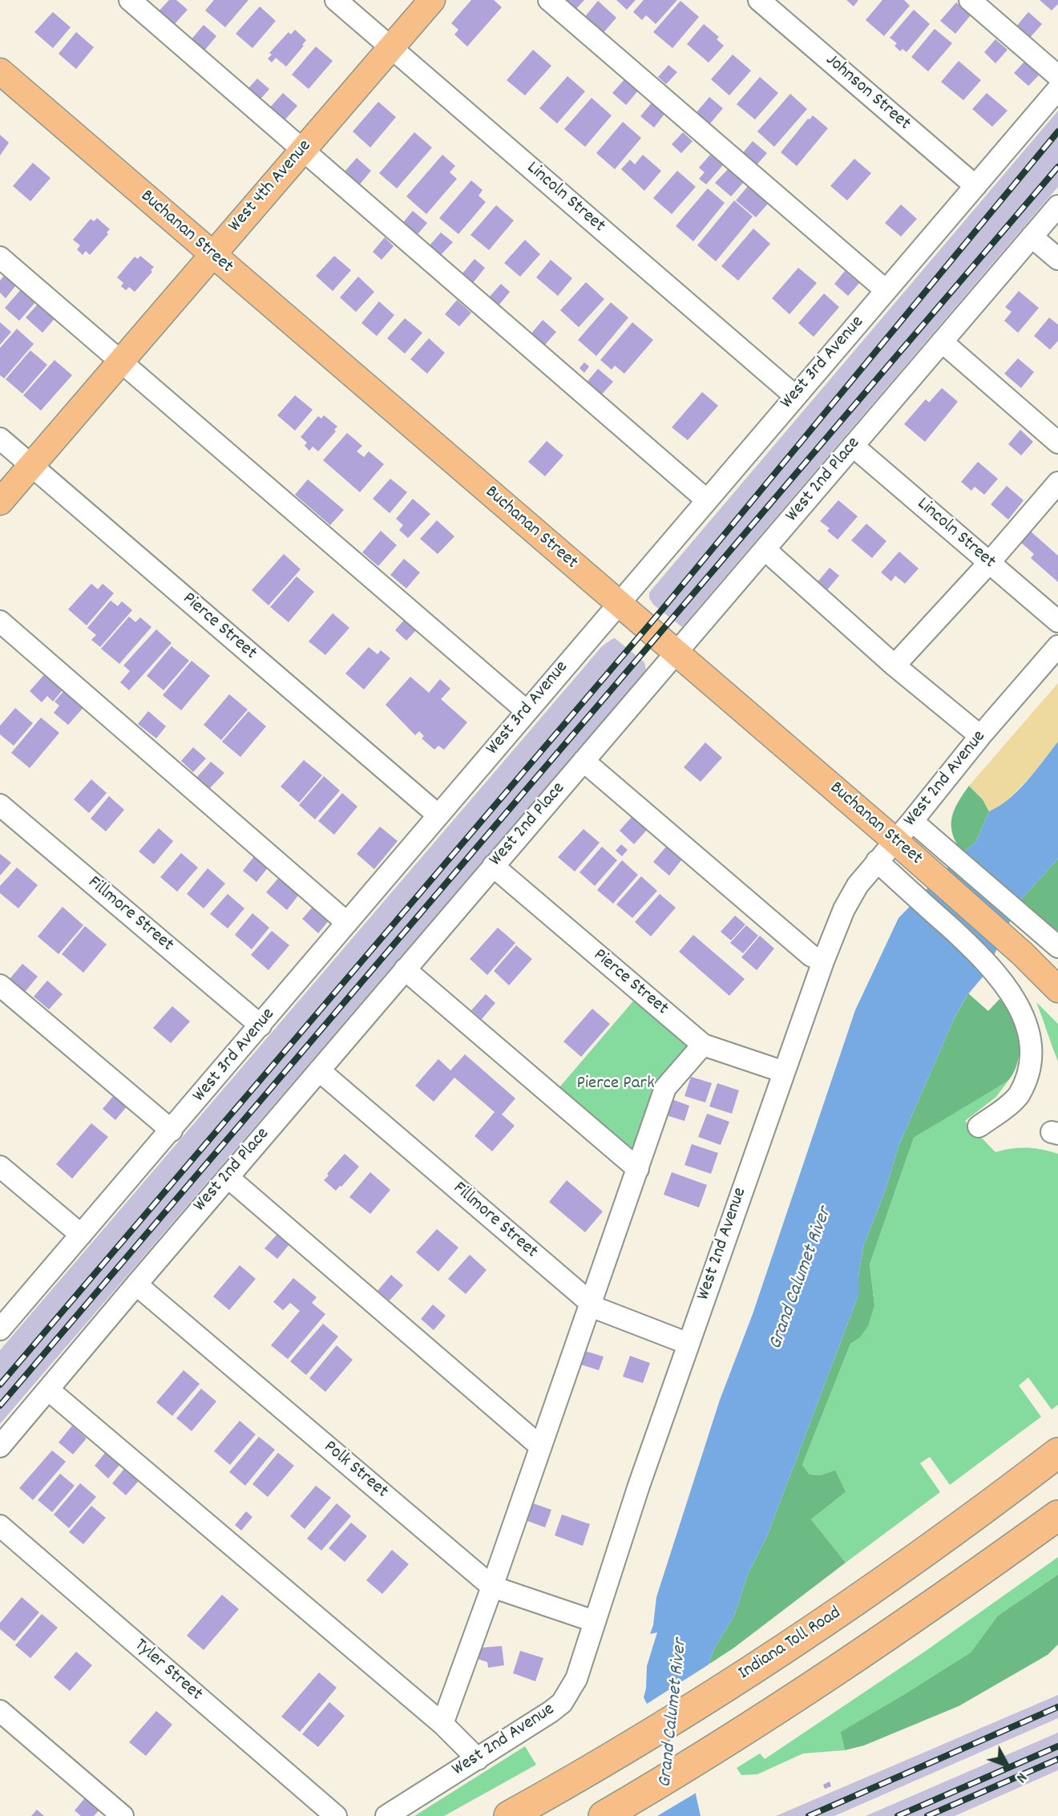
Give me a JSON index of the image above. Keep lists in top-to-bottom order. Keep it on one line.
{"streets":{"highway":["Indiana Toll Road"],"main road":["West 4th Avenue","Buchanan Street"],"street":["Johnson Street","Lincoln Street","West 3rd Avenue","West 2nd Place","Pierce Street","West 2nd Avenue","Fillmore Street","Polk Street","Tyler Street"]},"crossings":[["Johnson Street","West 3rd Avenue"],["West 4th Avenue","Lincoln Street"],["West 4th Avenue","Buchanan Street"],["West 4th Avenue","Pierce Street"],["Lincoln Street","West 3rd Avenue"],["Lincoln Street","West 2nd Place"],["Buchanan Street","West 3rd Avenue"],["Buchanan Street","West 2nd Place"],["Buchanan Street","West 2nd Avenue"],["West 3rd Avenue","Pierce Street"],["West 3rd Avenue","Fillmore Street"],["West 2nd Place","Pierce Street"],["West 2nd Place","Fillmore Street"],["West 2nd Place","Polk Street"],["Pierce Street","West 2nd Avenue"],["West 2nd Avenue","Fillmore Street"],["West 2nd Avenue","Polk Street"]],"water":["Grand Calumet River"],"parks":["Pierce Park"],"north":"bottom right"}
